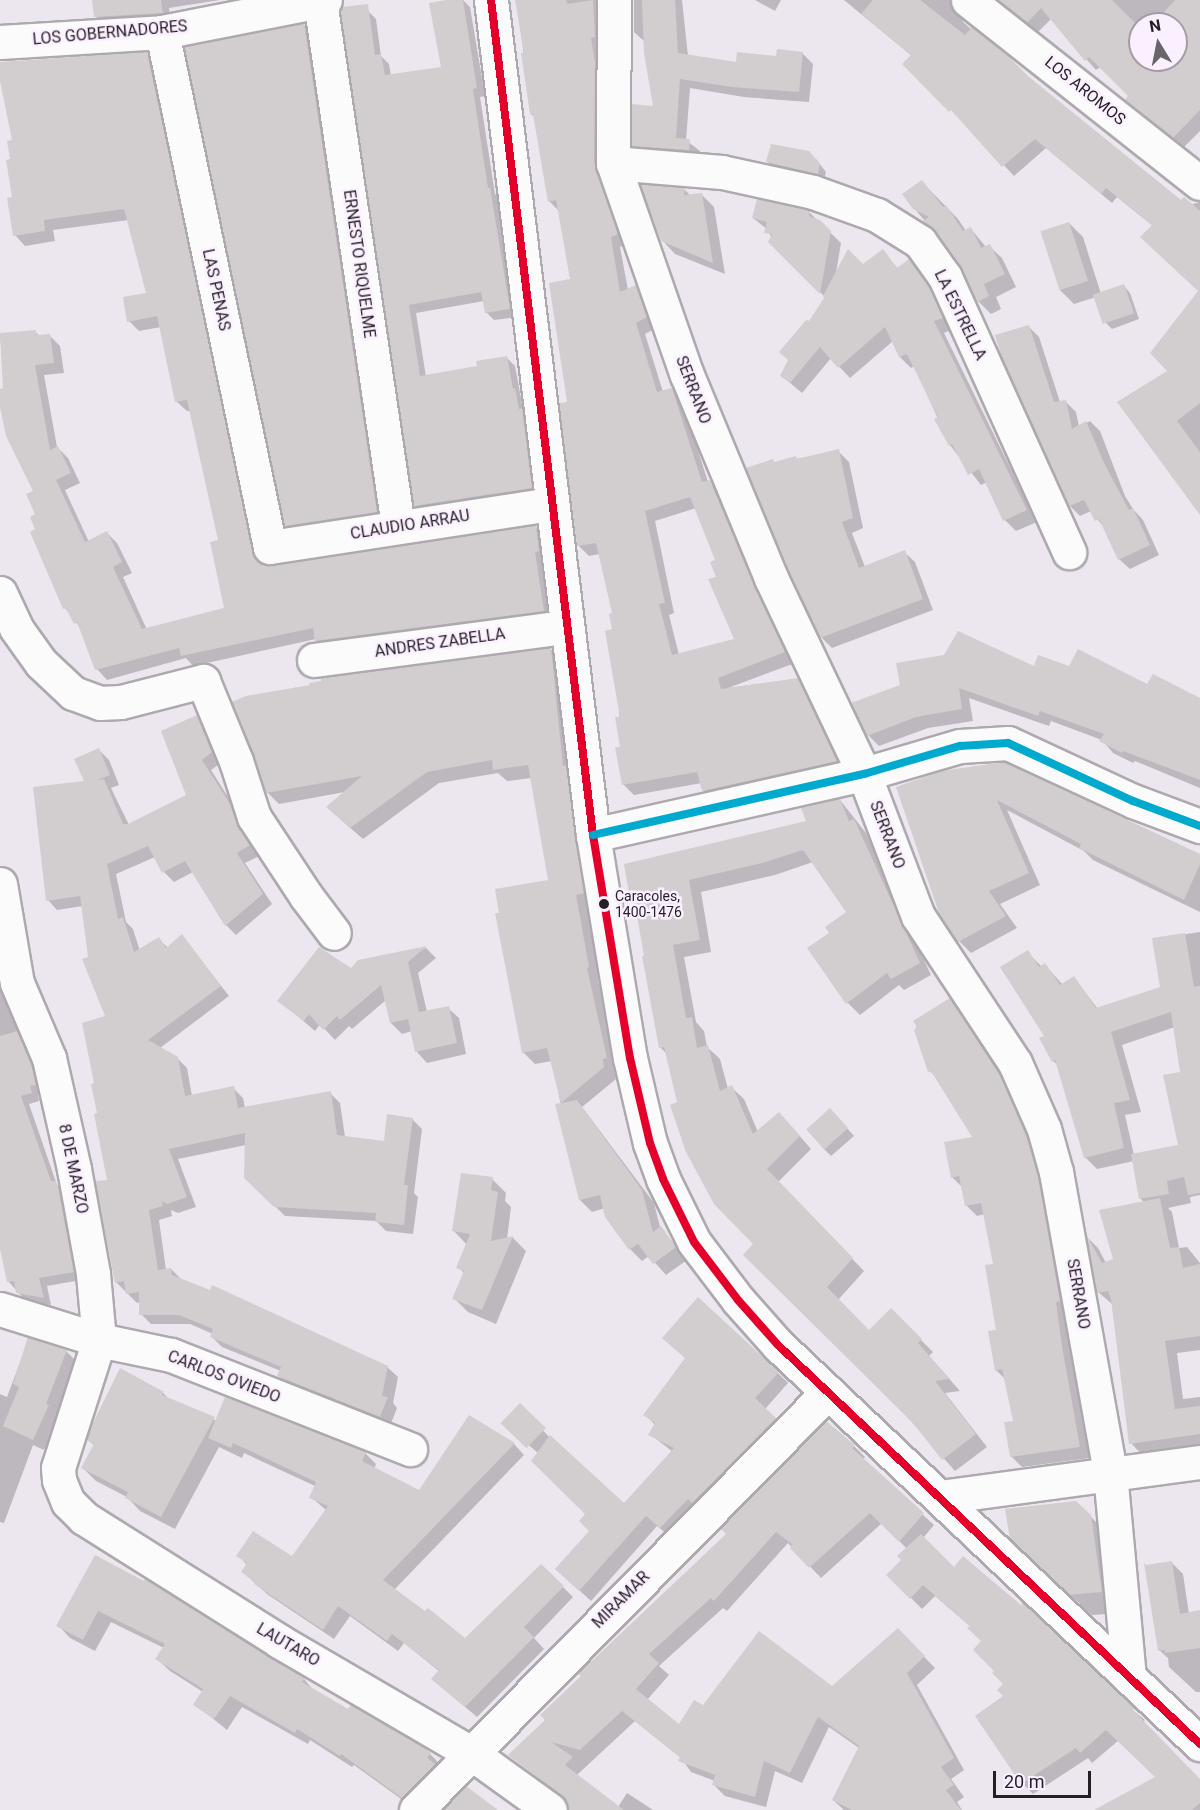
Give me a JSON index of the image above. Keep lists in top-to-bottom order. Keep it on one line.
{"streets":{"street":["LOS GOBERNADORES","LOS AROMOS","ERNESTO RIQUELME","LAS PENAS","LA ESTRELLA","SERRANO","CLAUDIO ARRAU","ANDRES ZABELLA","8 DE MARZO","CARLOS OVIEDO","MIRAMAR","LAUTARO"]},"crossings":[["LOS GOBERNADORES","ERNESTO RIQUELME"],["LOS GOBERNADORES","LAS PENAS"],["ERNESTO RIQUELME","CLAUDIO ARRAU"],["LAS PENAS","CLAUDIO ARRAU"],["LA ESTRELLA","SERRANO"],["8 DE MARZO","CARLOS OVIEDO"],["8 DE MARZO","LAUTARO"],["MIRAMAR","LAUTARO"]],"places":["Caracoles, 1400-1476"],"scale_bar":"20 m","north":"top"}
